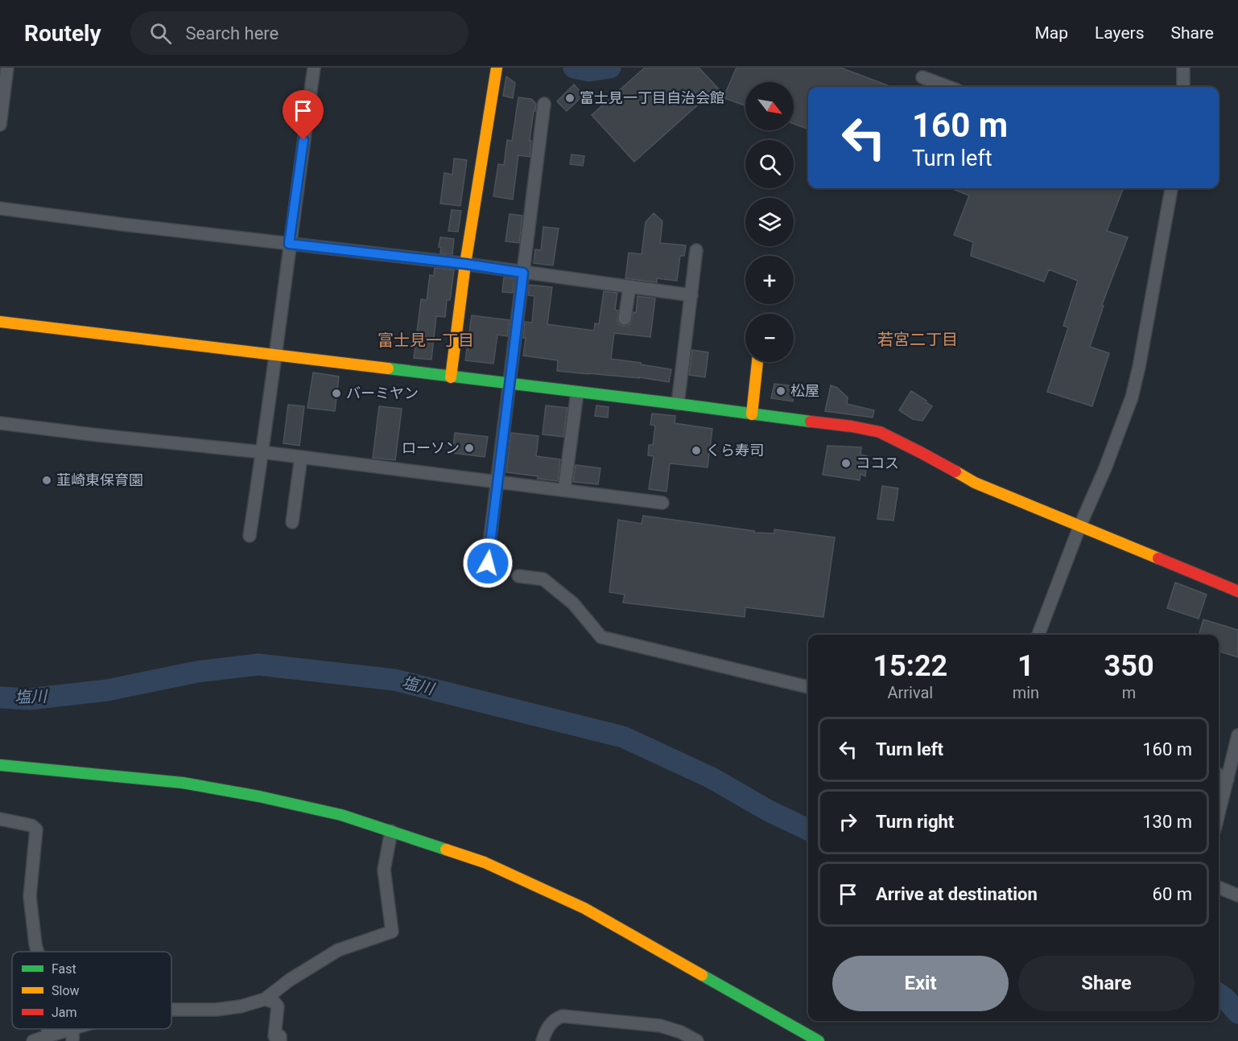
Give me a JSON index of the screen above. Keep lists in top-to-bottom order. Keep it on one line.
{"districts":["若宮二丁目","富士見一丁目"],"water":["塩川"],"places":["富士見一丁目自治会館","松屋","バーミヤン","ローソン","くら寿司","ココス","韮崎東保育園"],"legend":["Fast","Slow","Jam"],"north":"bottom right","page":{"header":"Routely","search":"Search here","nav":["Map","Layers","Share"],"map_buttons":["+","−"],"turn":["160 m","Turn left"],"eta":["15:22","Arrival","1","min","350","m"],"list":[{"name":"Turn left","value":"160 m"},{"name":"Turn right","value":"130 m"},{"name":"Arrive at destination","value":"60 m"}],"buttons":["Exit","Share"]}}
